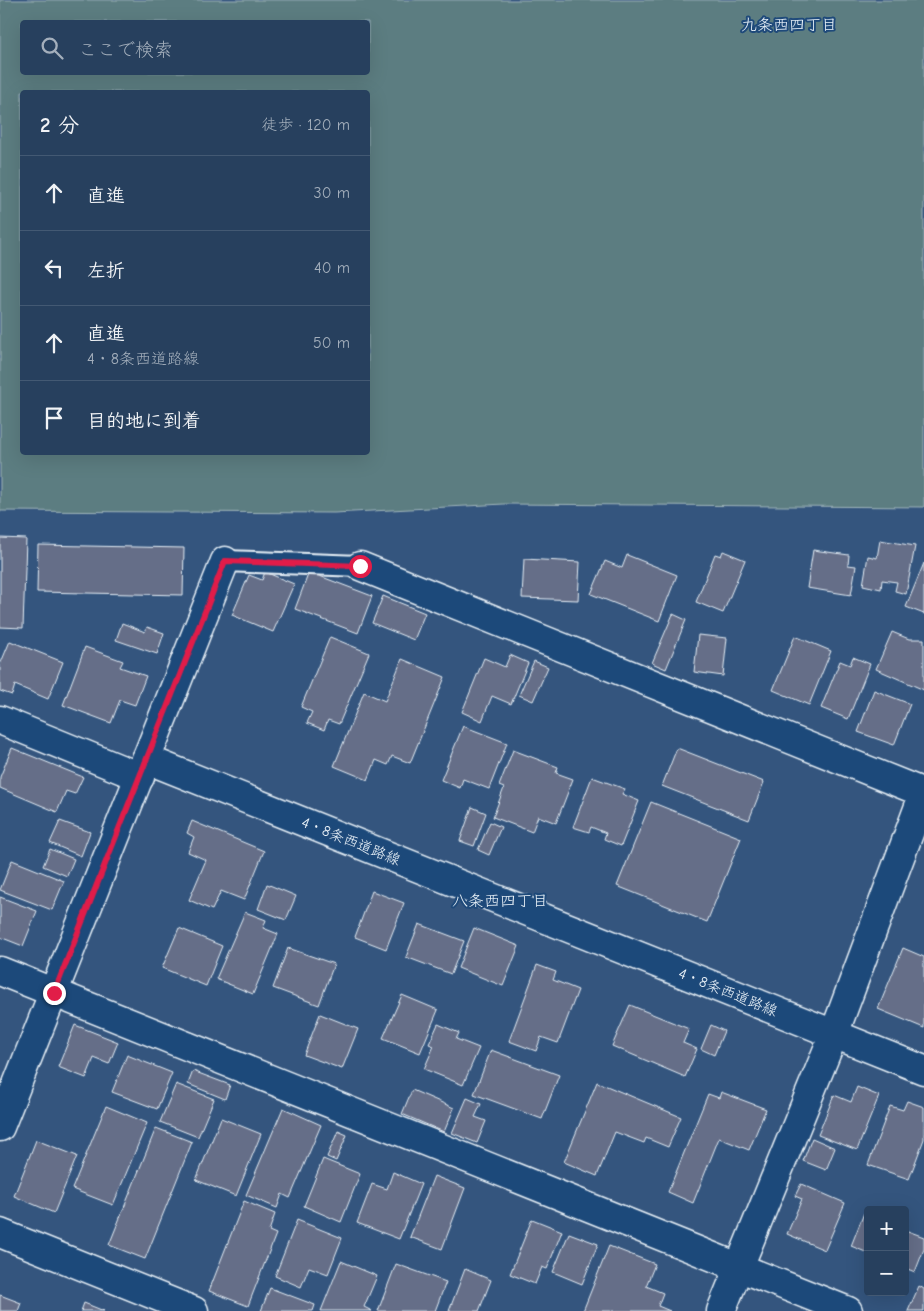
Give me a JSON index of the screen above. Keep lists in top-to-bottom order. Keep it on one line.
{"streets":{"street":["4・8条西道路線"]},"districts":["九条西四丁目","八条西四丁目"],"page":{"search":"ここで検索","heading":["2 分","徒歩 · 120 m"],"list":[["直進","30 m"],["左折","40 m"],["直進","4・8条西道路線","50 m"],"目的地に到着"],"map_buttons":["+","−"]}}
